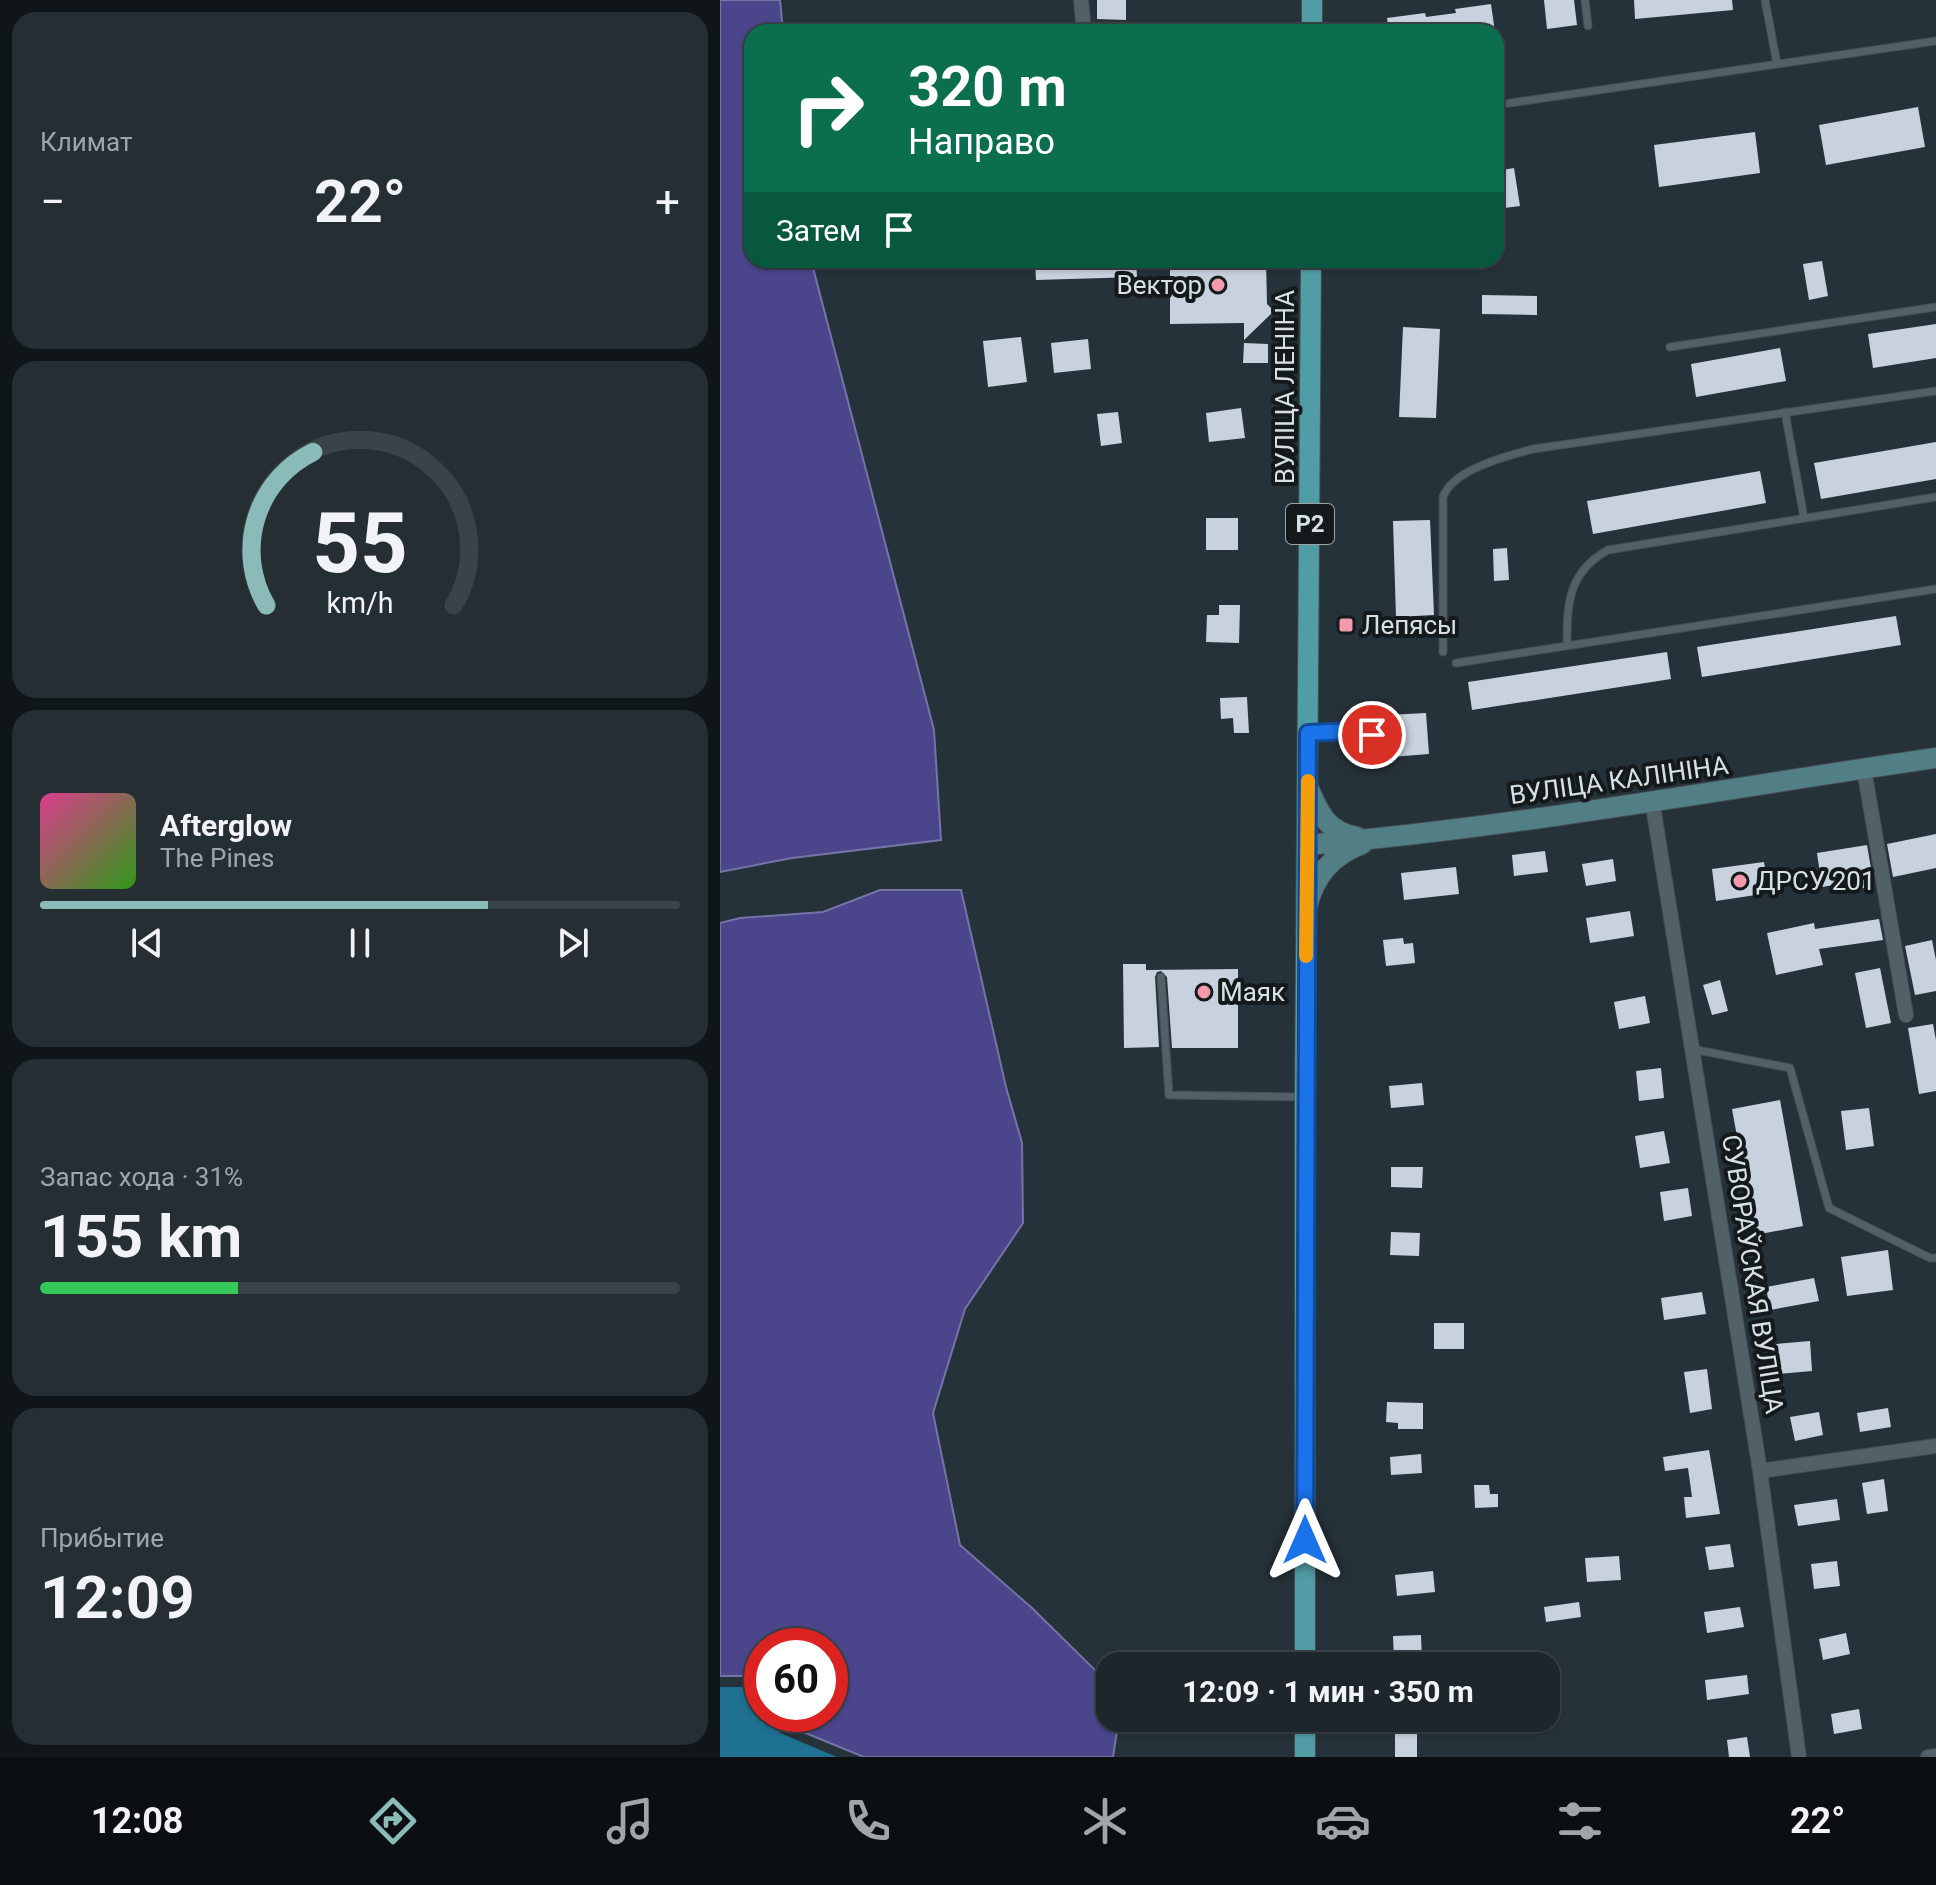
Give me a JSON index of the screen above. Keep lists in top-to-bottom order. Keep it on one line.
{"streets":{"main road":["ВУЛІЦА ЛЕНІНА","Р2"],"street":["ВУЛІЦА КАЛІНІНА","СУВОРАЎСКАЯ ВУЛІЦА"]},"crossings":[["ВУЛІЦА ЛЕНІНА","ВУЛІЦА КАЛІНІНА"],["ВУЛІЦА КАЛІНІНА","СУВОРАЎСКАЯ ВУЛІЦА"]],"places":{"other":["Вектор","ДРСУ 201","Маяк"],"transit":["Лепясы"]},"page":{"tile":["Климат",["Запас хода · 31%","155 km"],["Прибытие","12:09"]],"turn":["320 m","Направо"],"heat":["−","22°","+"],"then":"Затем","song":["Afterglow","The Pines"],"limit":"60","trip":"12:09 · 1 мин · 350 m","tabs":["12:08","22°"],"gauge":["55","km/h"]}}
